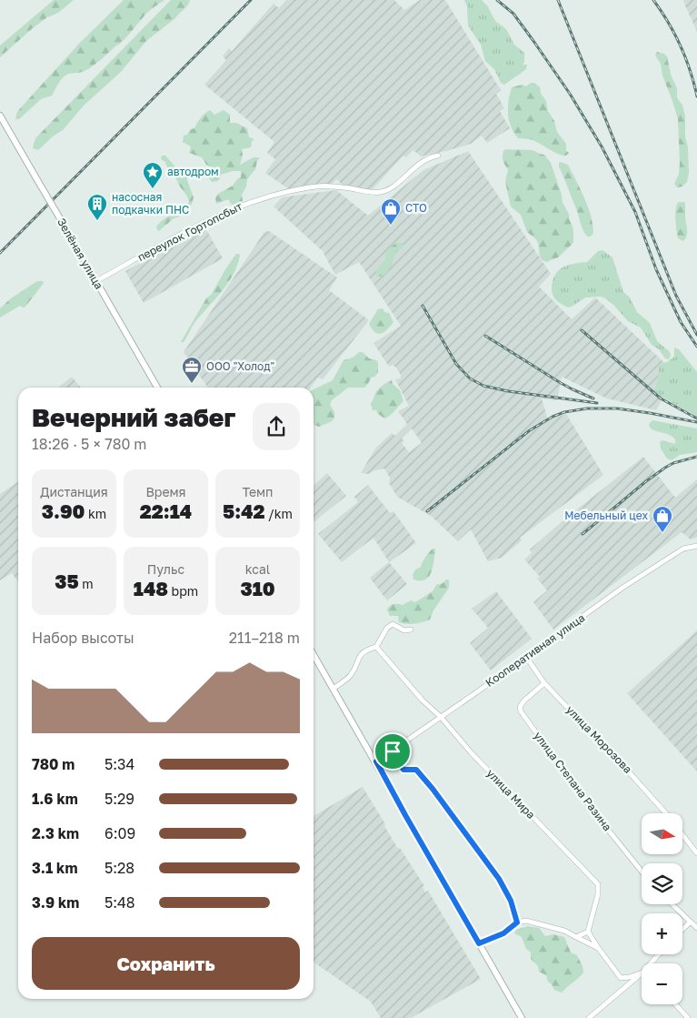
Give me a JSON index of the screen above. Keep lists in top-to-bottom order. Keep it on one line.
{"streets":{"street":["переулок Гортопсбыт","Зелёная улица","Кооперативная улица","улица Морозова","улица Степана Разина","улица Мира"]},"crossings":[["переулок Гортопсбыт","Зелёная улица"],["Кооперативная улица","улица Морозова"],["Кооперативная улица","улица Мира"],["улица Морозова","улица Степана Разина"]],"places":{"place":["автодром"],"building":["насосная подкачки ПНС"],"shop":["СТО","Мебельный цех"],"office":["ООО \"Холод\""]},"north":"right","page":{"heading":["Вечерний забег","18:26 · 5 × 780 m"],"stats":[["Дистанция","3.90 km"],["Время","22:14"],["Темп","5:42 /km"],["35 m"],["Пульс","148 bpm"],["kcal","310"]],"chart":["Набор высоты","211–218 m"],"list":[{"name":"780 m","note":"5:34"},{"name":"1.6 km","note":"5:29"},{"name":"2.3 km","note":"6:09"},{"name":"3.1 km","note":"5:28"},{"name":"3.9 km","note":"5:48"}],"map_buttons":["+","−"],"buttons":"Сохранить"}}
